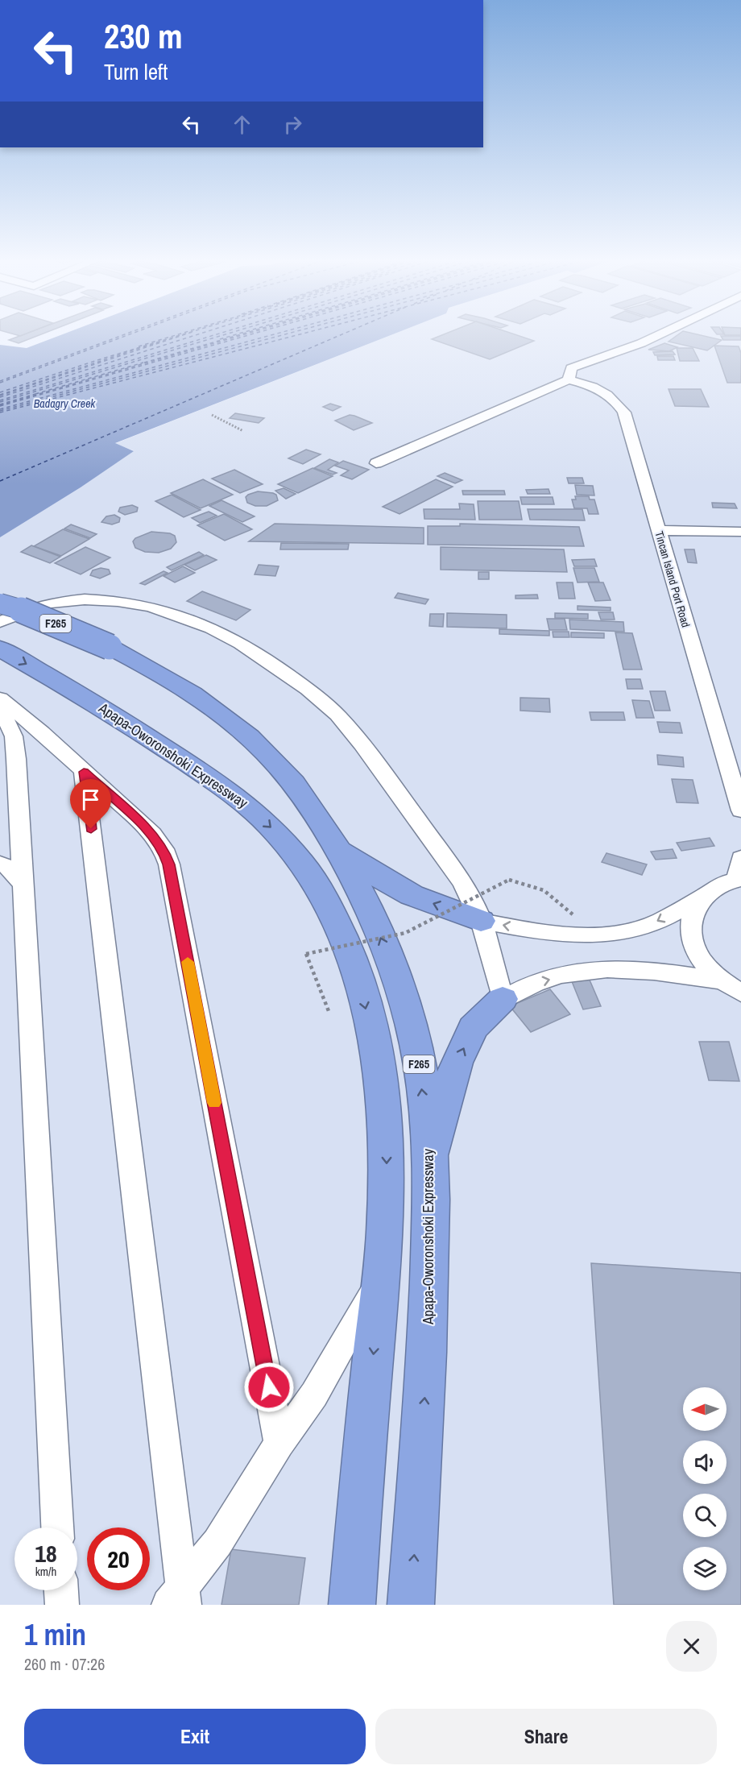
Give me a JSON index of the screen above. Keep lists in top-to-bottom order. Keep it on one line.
{"streets":{"highway":["F265","Apapa-Oworonshoki Expressway"],"street":["Tincan Island Port Road"]},"water":["Badagry Creek"],"north":"left","page":{"turn":["230 m","Turn left"],"speed":"18 km/h","limit":"20","heading":["1 min","260 m · 07:26"],"buttons":["Exit","Share"]}}
